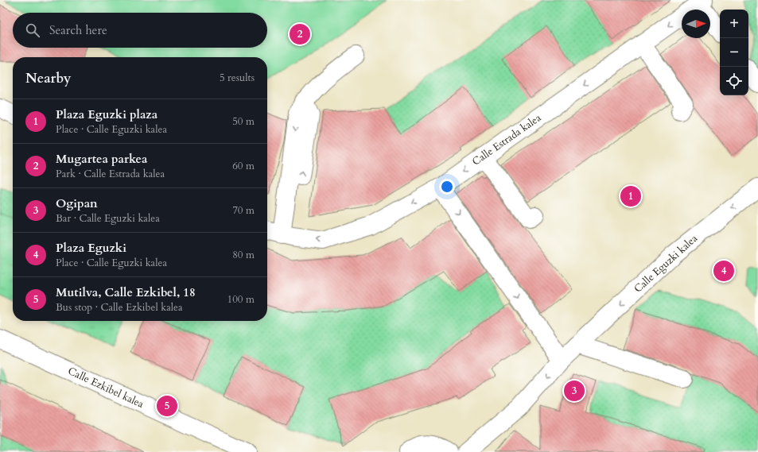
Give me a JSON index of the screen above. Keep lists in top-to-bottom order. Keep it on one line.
{"streets":{"street":["Calle Estrada kalea","Calle Eguzki kalea","Calle Ezkibel kalea"]},"one_way":["Calle Estrada kalea","Calle Eguzki kalea"],"north":"right","page":{"map_buttons":["+","−"],"search":"Search here","pins":["2","1","4","3","5"],"heading":["Nearby","5 results"],"list":[{"mark":"1","name":"Plaza Eguzki plaza","note":"Place · Calle Eguzki kalea","value":"50 m"},{"mark":"2","name":"Mugartea parkea","note":"Park · Calle Estrada kalea","value":"60 m"},{"mark":"3","name":"Ogipan","note":"Bar · Calle Eguzki kalea","value":"70 m"},{"mark":"4","name":"Plaza Eguzki","note":"Place · Calle Eguzki kalea","value":"80 m"},{"mark":"5","name":"Mutilva, Calle Ezkibel, 18","note":"Bus stop · Calle Ezkibel kalea","value":"100 m"}]}}
